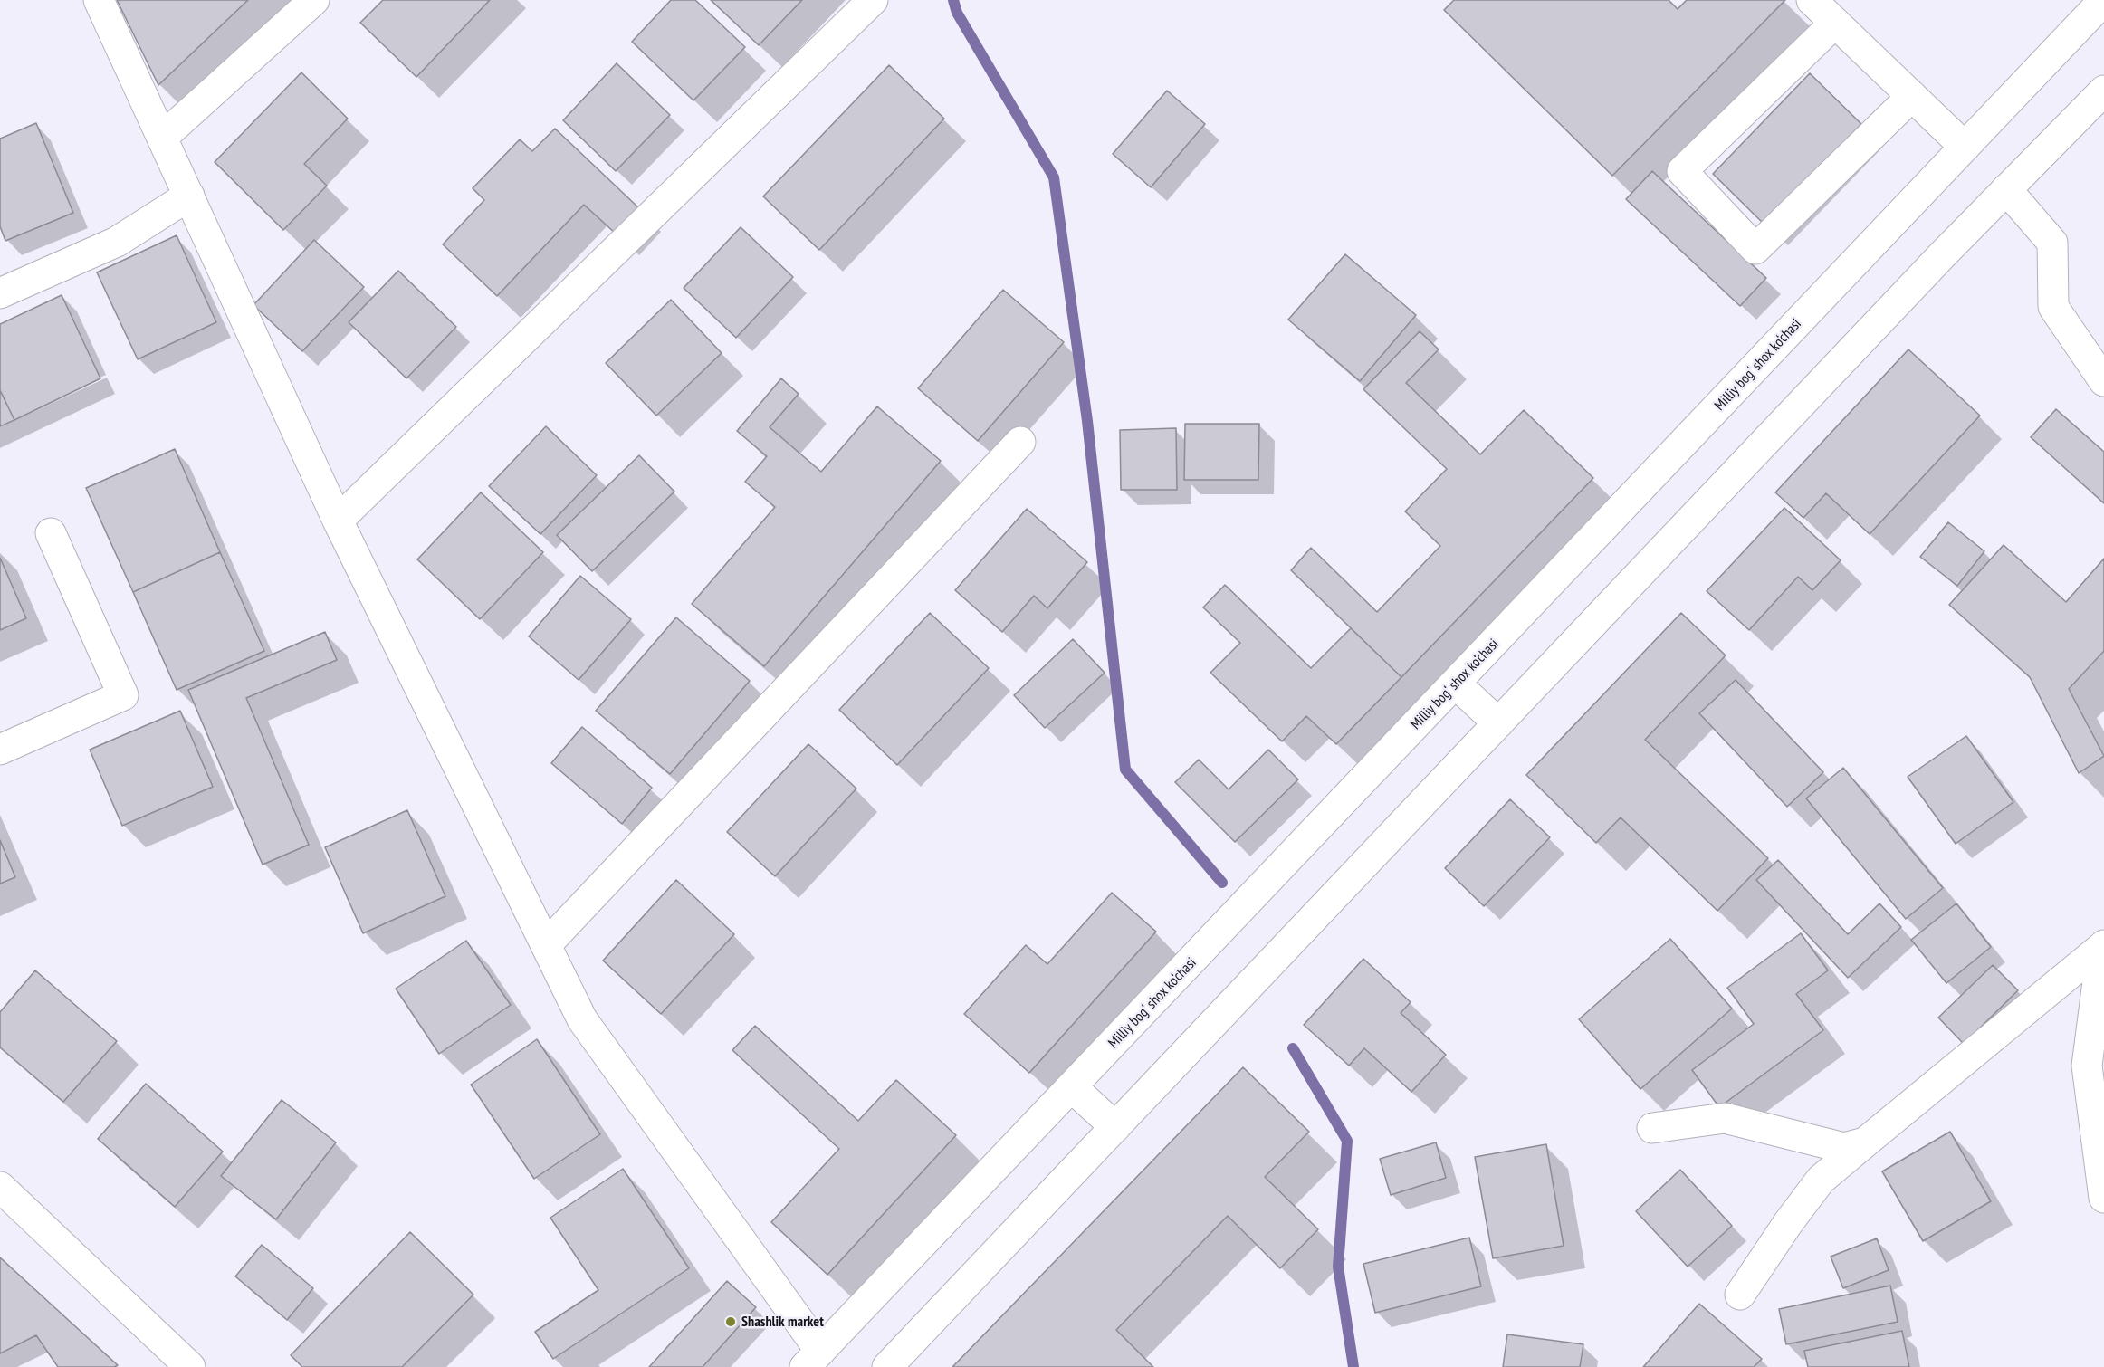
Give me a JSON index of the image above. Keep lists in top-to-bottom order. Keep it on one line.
{"streets":{"street":["Milliy bog‘ shox ko‘chasi"]},"places":["Shashlik market"]}
